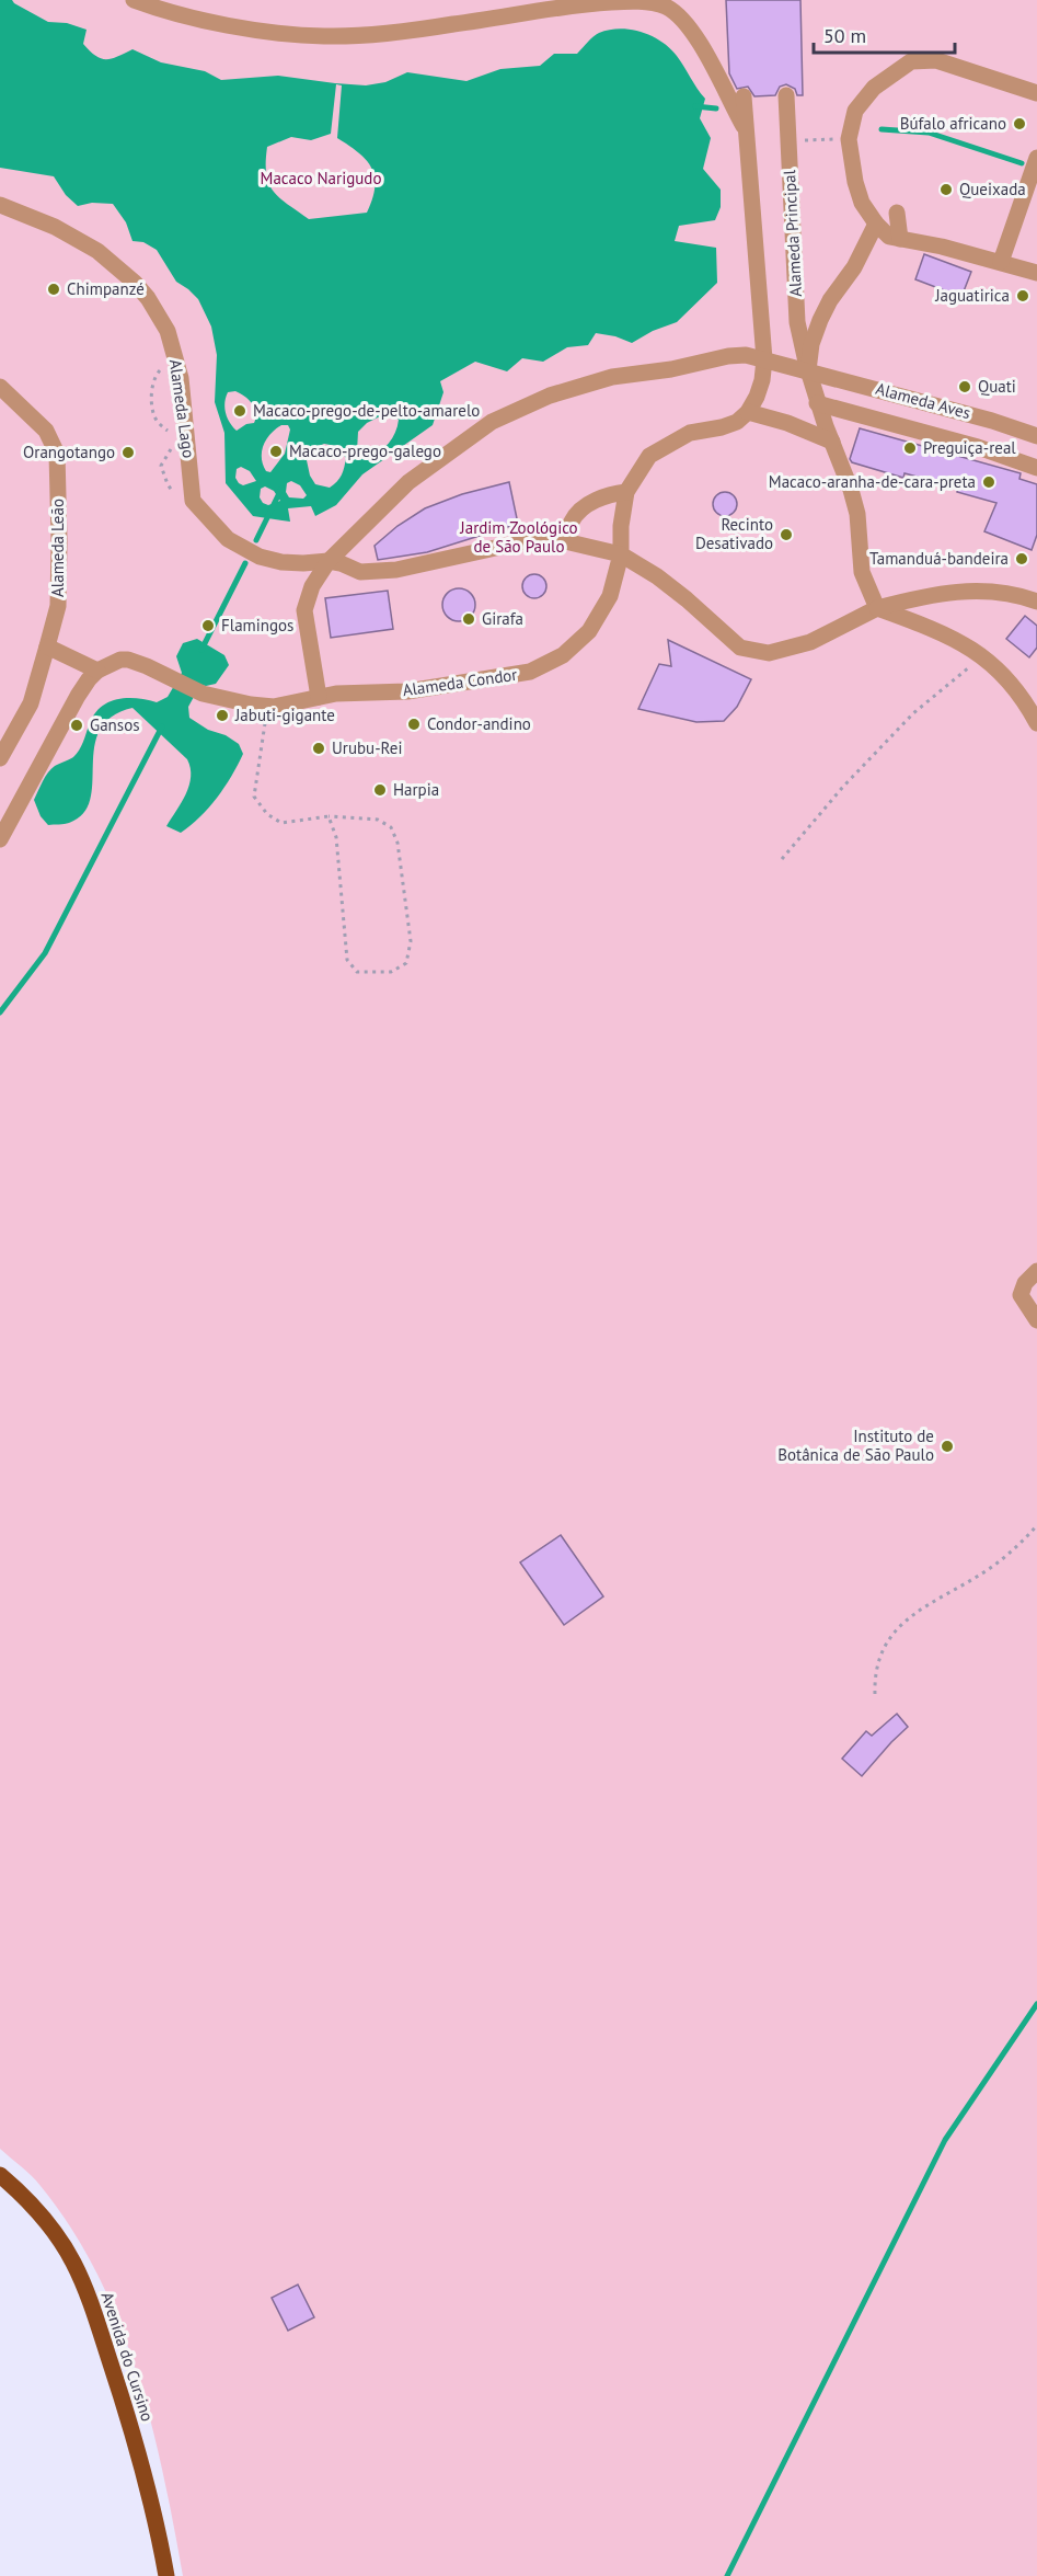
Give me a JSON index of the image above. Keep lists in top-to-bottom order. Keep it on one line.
{"streets":{"main road":["Avenida do Cursino"],"lane":["Alameda Principal","Alameda Aves","Alameda Lago","Alameda Leão","Alameda Condor"]},"crossings":[["Alameda Principal","Alameda Aves"]],"parks":["Macaco Narigudo","Jardim Zoológico de São Paulo"],"places":["Búfalo africano","Queixada","Chimpanzé","Jaguatirica","Quati","Macaco-prego-de-pelto-amarelo","Preguiça-real","Macaco-prego-galego","Orangotango","Macaco-aranha-de-cara-preta","Recinto Desativado","Tamanduá-bandeira","Girafa","Flamingos","Jabuti-gigante","Condor-andino","Gansos","Urubu-Rei","Harpia","Instituto de Botânica de São Paulo"],"scale_bar":"50 m"}
